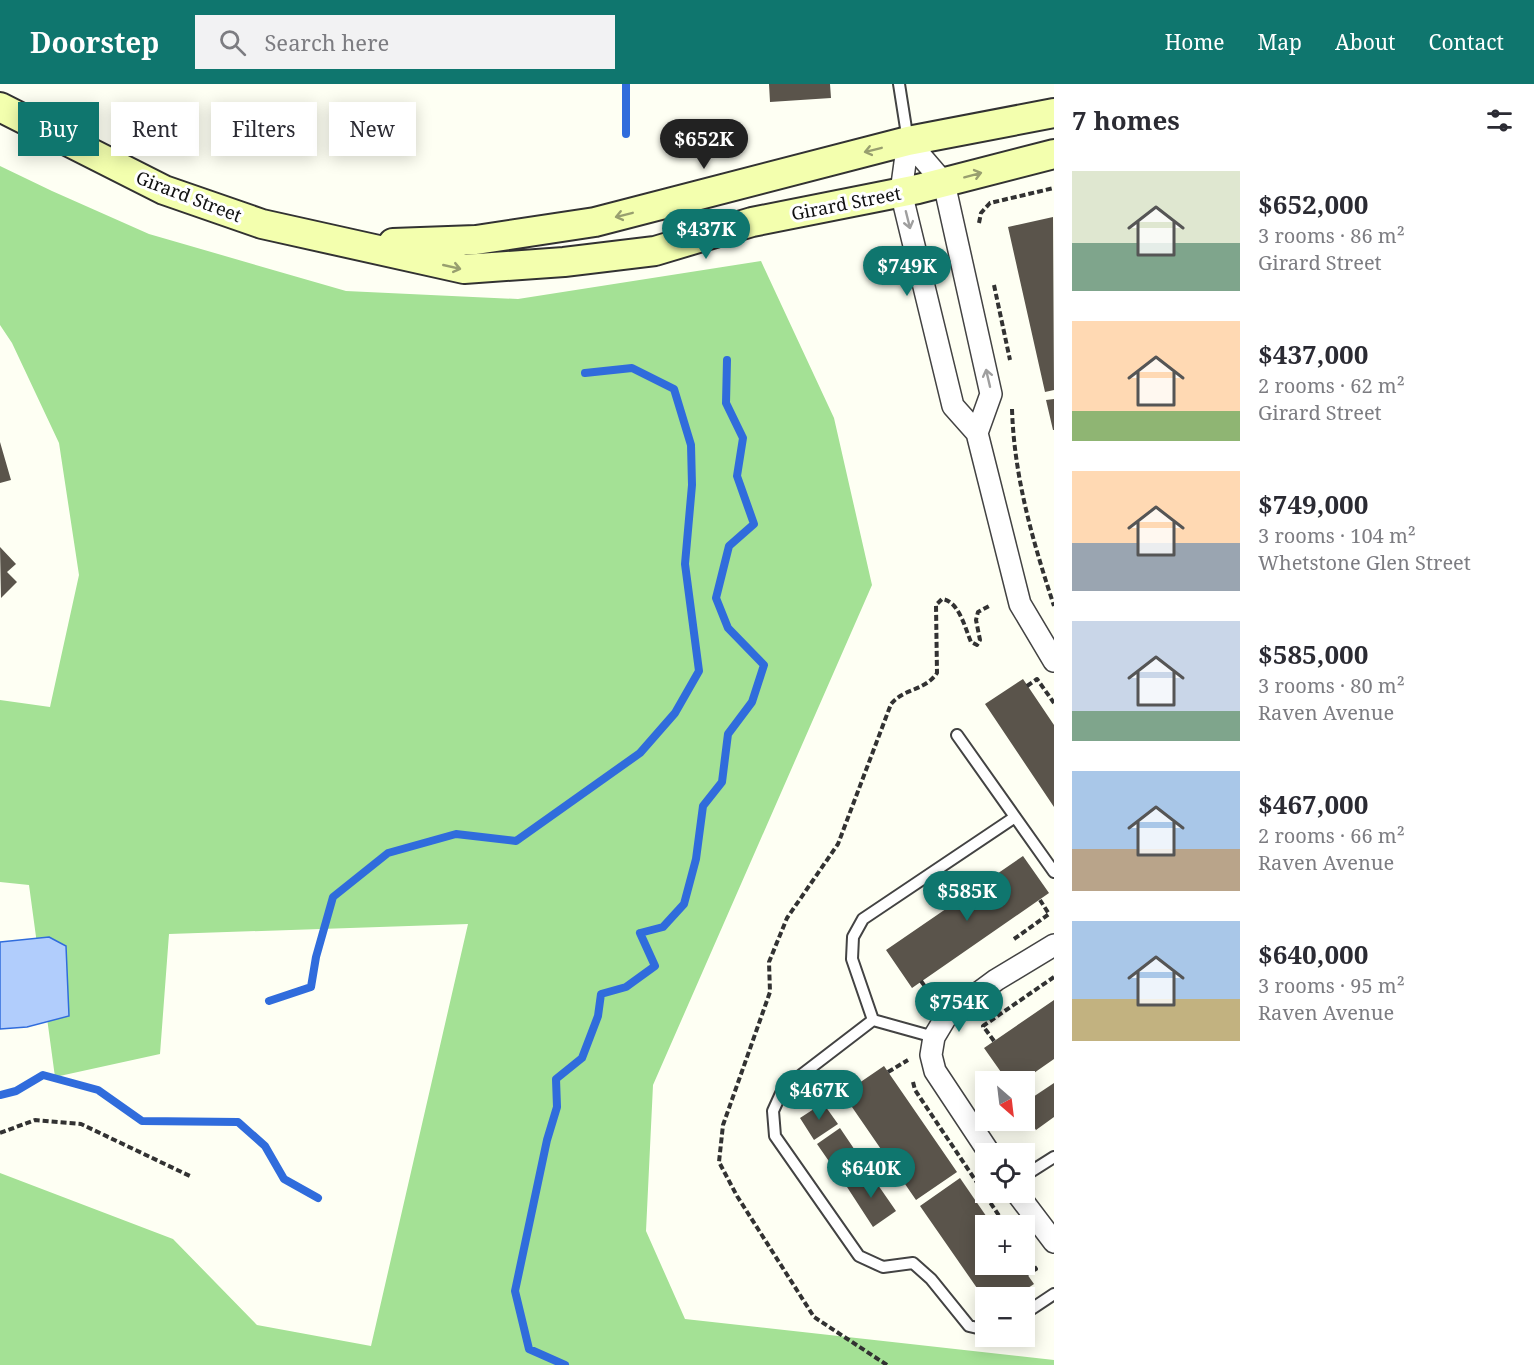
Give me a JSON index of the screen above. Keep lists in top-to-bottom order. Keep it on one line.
{"streets":{"street":["Girard Street"]},"north":"bottom right","page":{"header":"Doorstep","search":"Search here","nav":["Home","Map","About","Contact"],"heading":"7 homes","chip":["Buy","Rent","Filters","New"],"price":["$652K","$437K","$749K","$585K","$754K","$467K","$640K"],"list":[{"name":"$652,000","note":"3 rooms · 86 m² · Girard Street"},{"name":"$437,000","note":"2 rooms · 62 m² · Girard Street"},{"name":"$749,000","note":"3 rooms · 104 m² · Whetstone Glen Street"},{"name":"$585,000","note":"3 rooms · 80 m² · Raven Avenue"},{"name":"$467,000","note":"2 rooms · 66 m² · Raven Avenue"},{"name":"$640,000","note":"3 rooms · 95 m² · Raven Avenue"}],"map_buttons":["+","−"]}}
